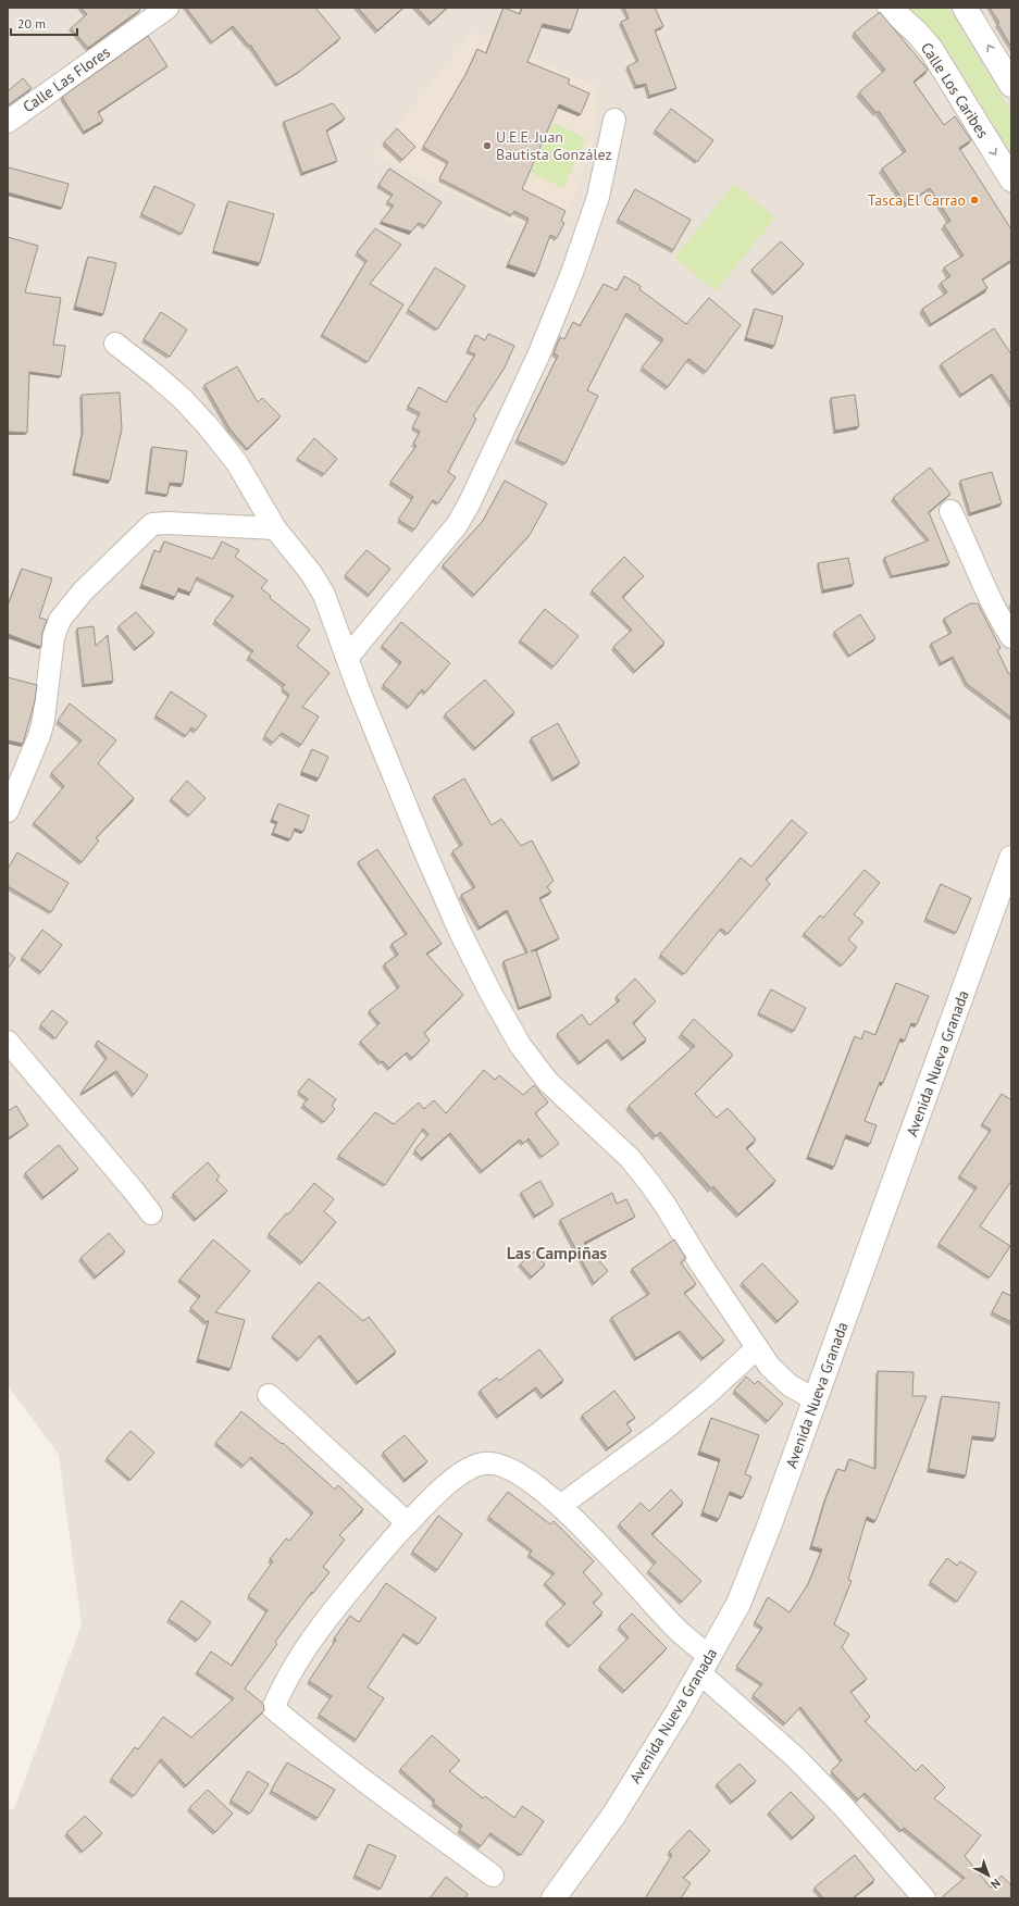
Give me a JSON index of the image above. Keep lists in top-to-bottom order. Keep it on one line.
{"streets":{"street":["Calle Las Flores","Calle Los Caribes","Avenida Nueva Granada"]},"districts":["Las Campiñas"],"places":["U.E.E. Juan Bautista González","Tasca El Carrao"],"scale_bar":"20 m","north":"bottom right"}
